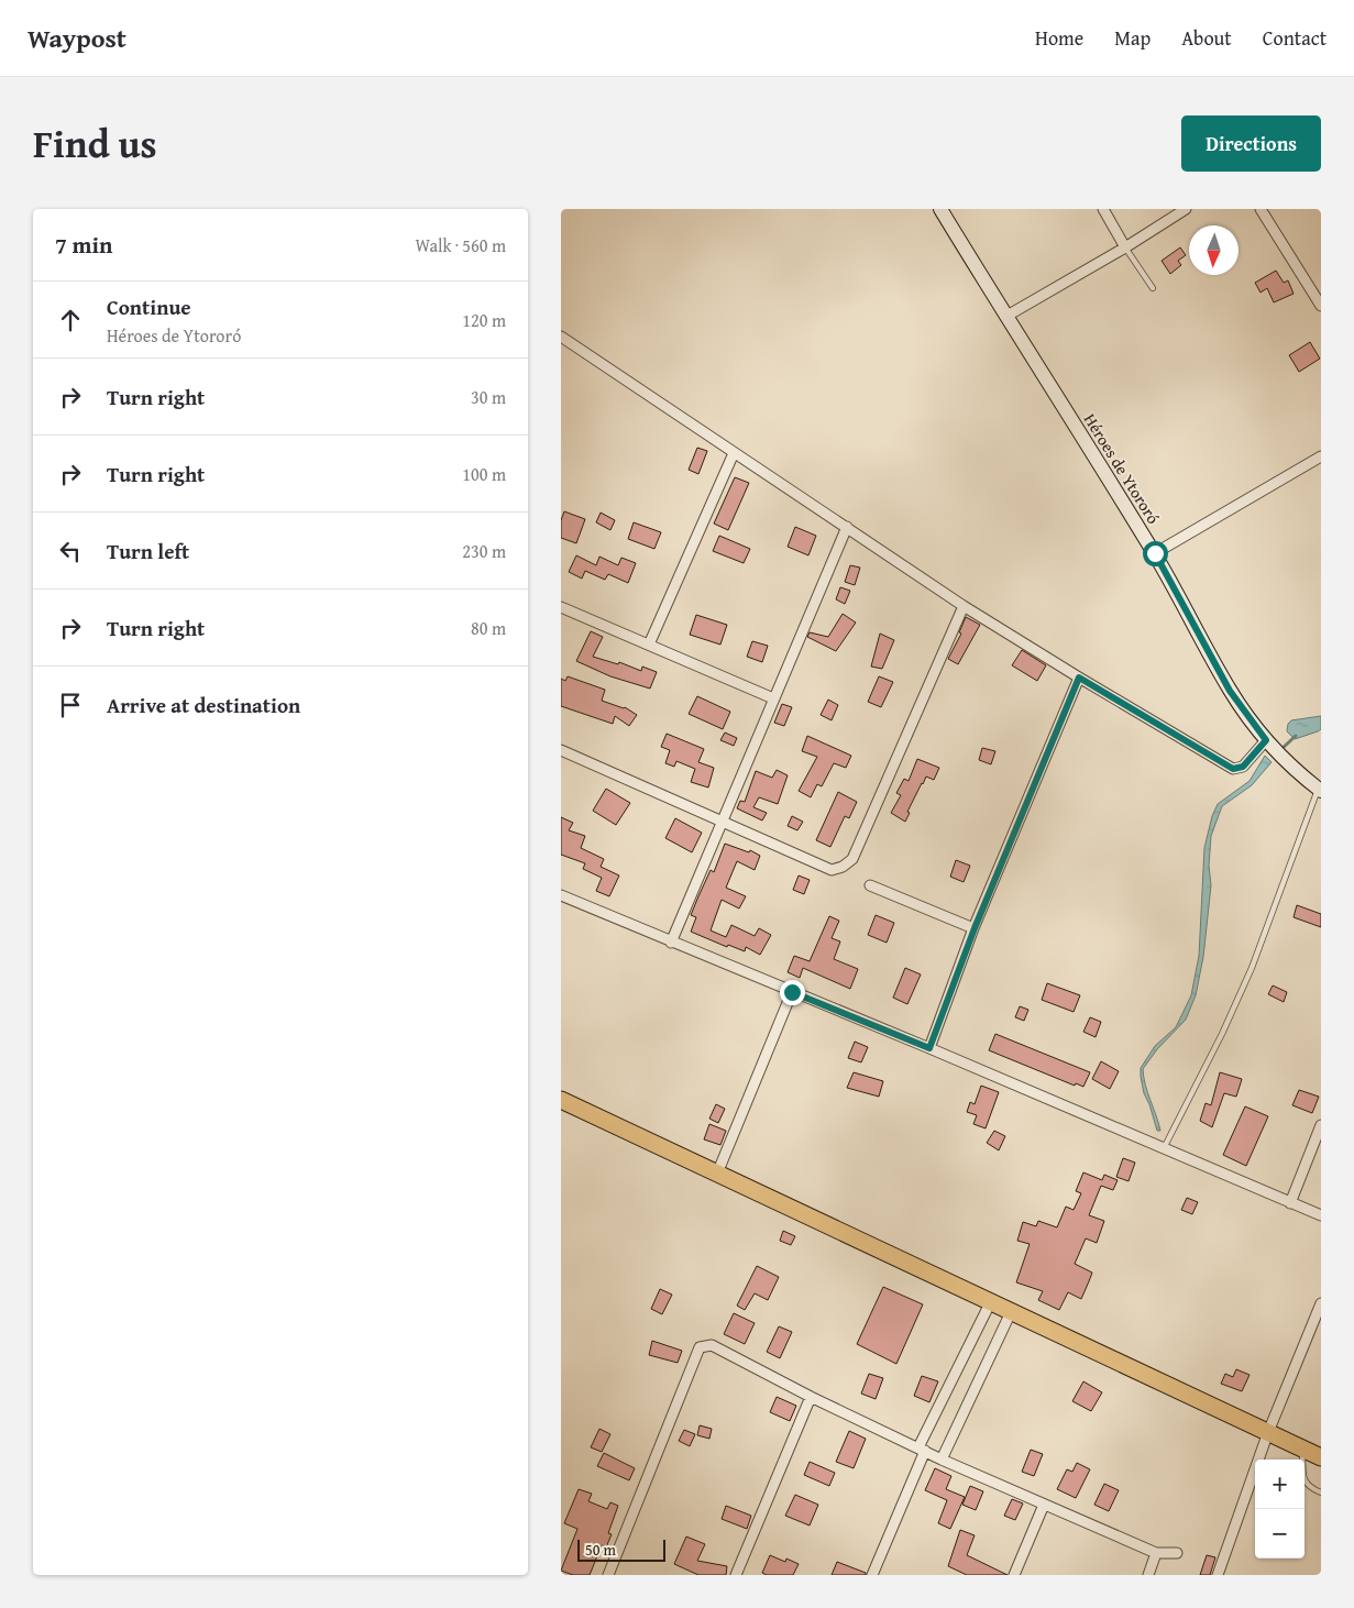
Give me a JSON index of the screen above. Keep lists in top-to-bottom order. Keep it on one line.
{"streets":{"main road":["Héroes de Ytororó"]},"scale_bar":"50 m","north":"bottom","page":{"header":"Waypost","nav":["Home","Map","About","Contact"],"title":"Find us","buttons":"Directions","heading":["7 min","Walk · 560 m"],"list":[["Continue","Héroes de Ytororó","120 m"],["Turn right","30 m"],["Turn right","100 m"],["Turn left","230 m"],["Turn right","80 m"],"Arrive at destination"],"map_buttons":["+","−"],"scale":"50 m"}}
